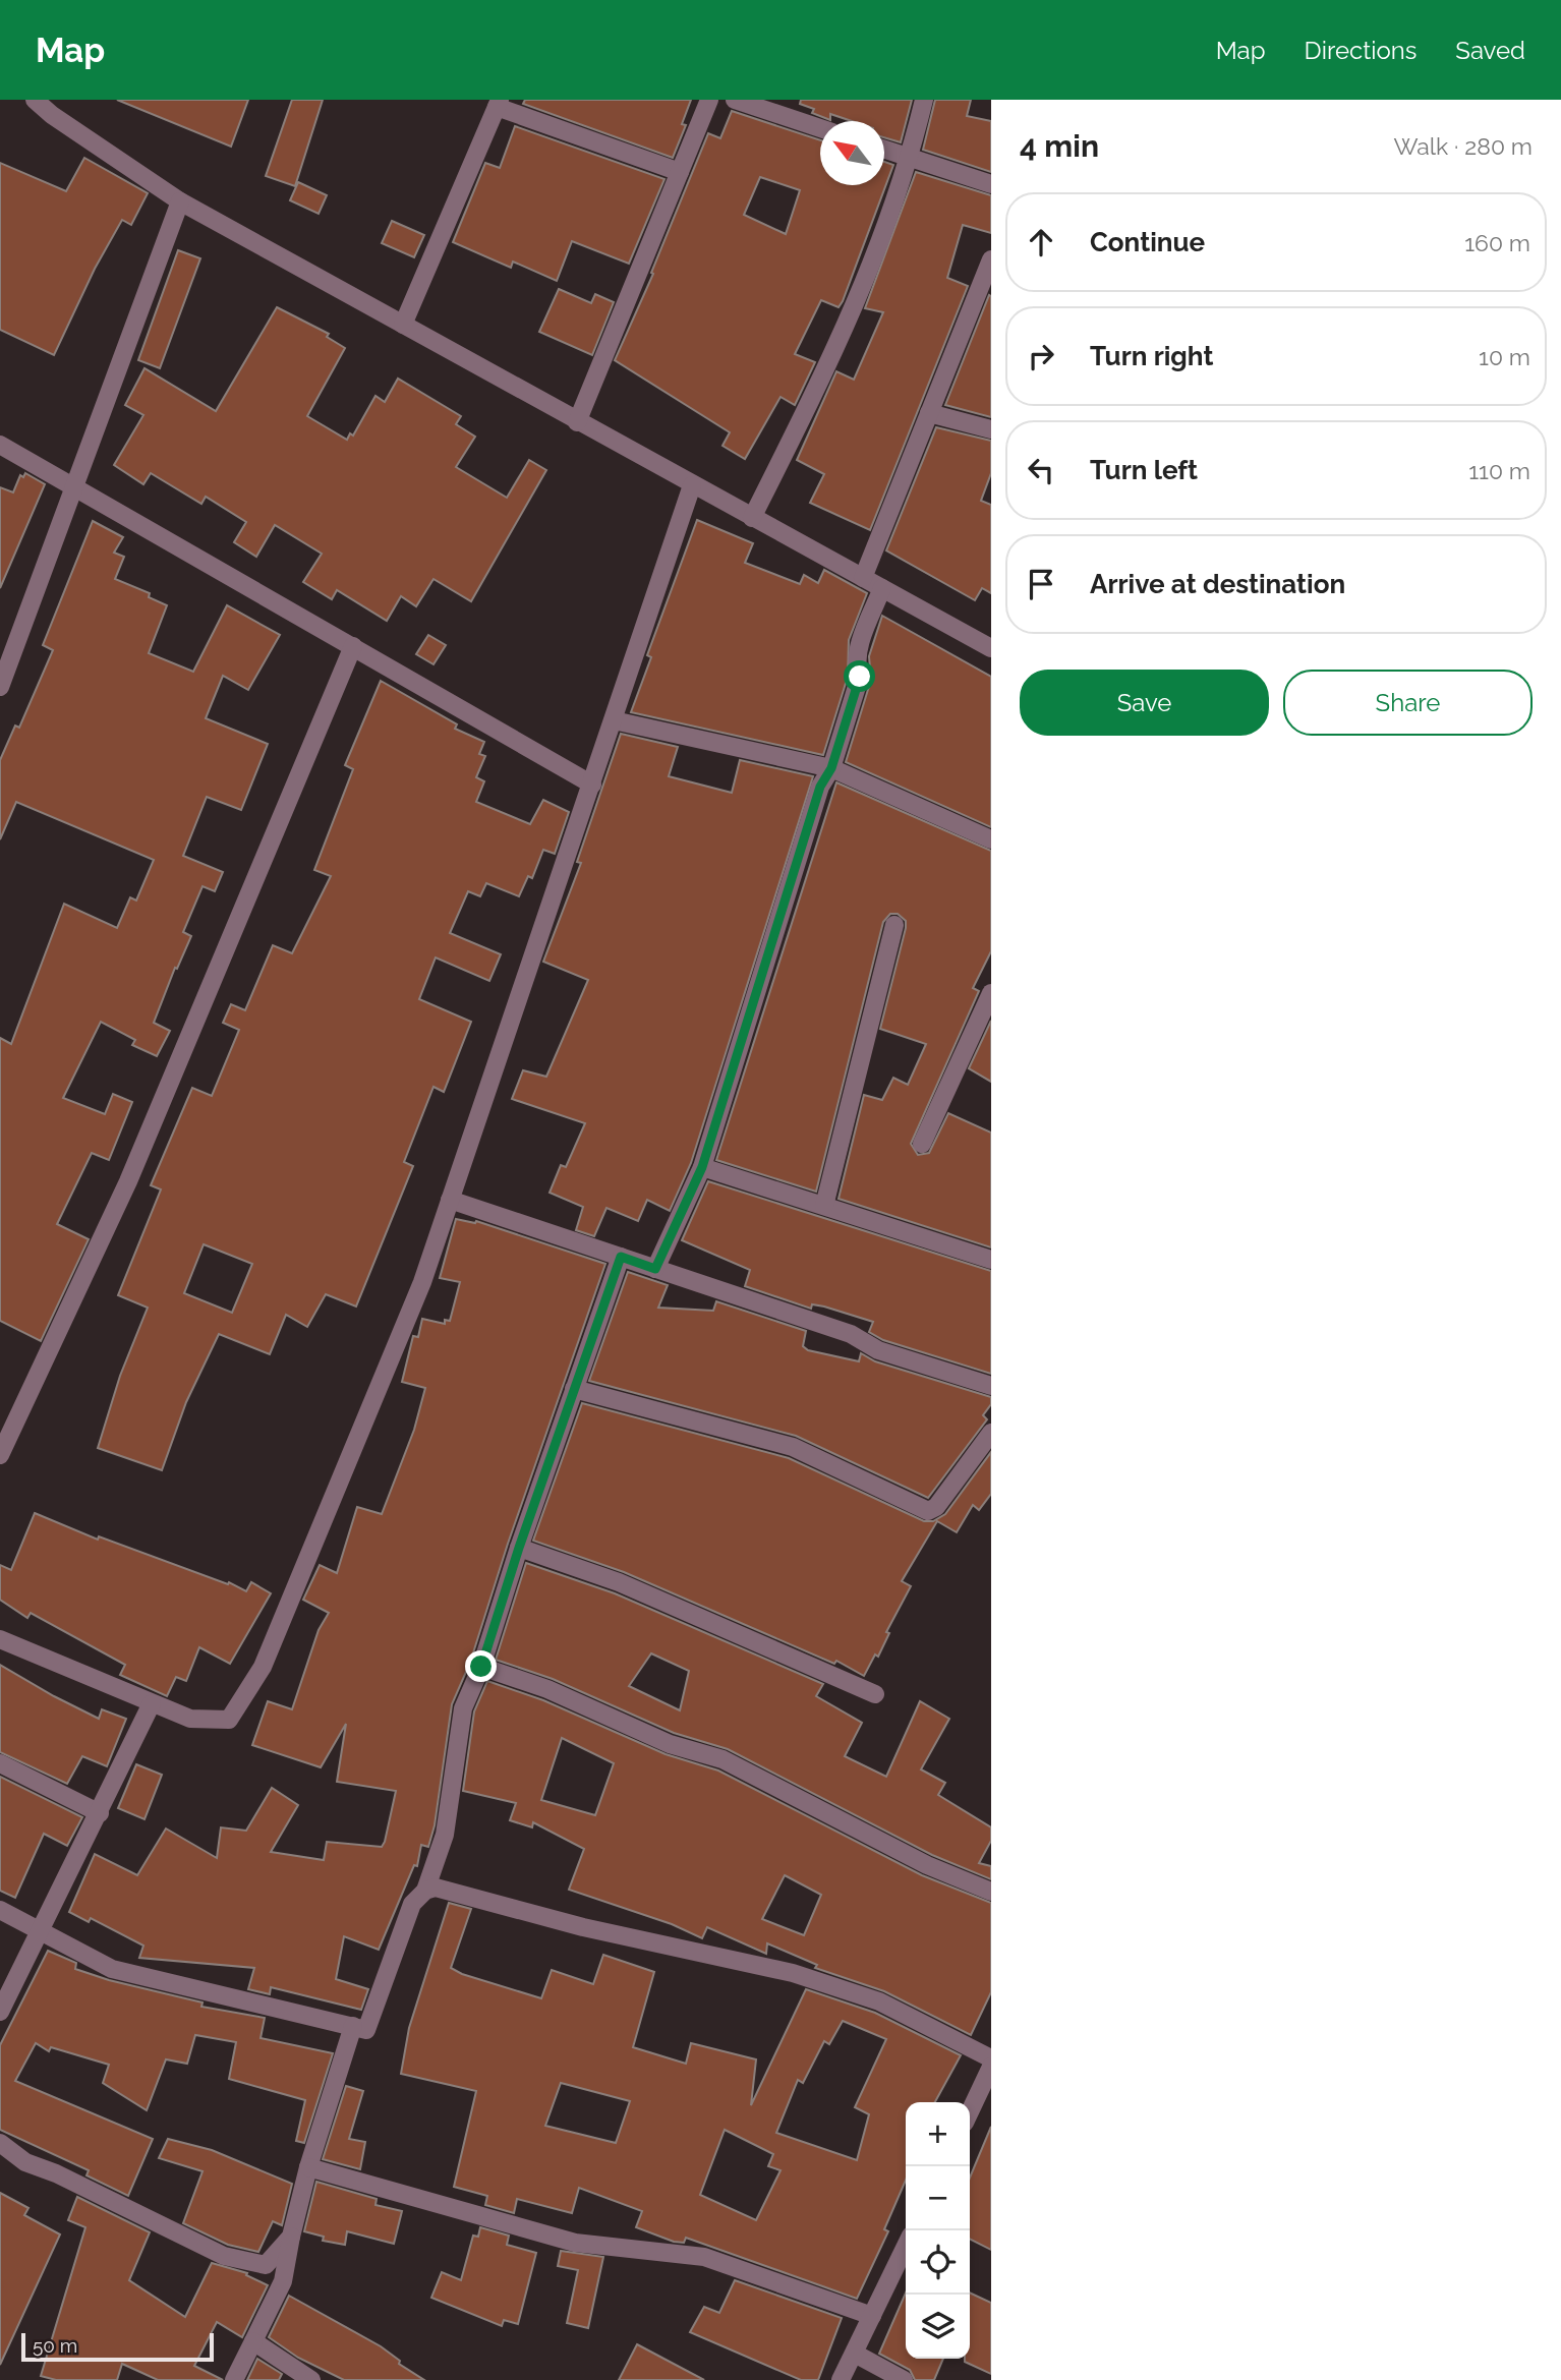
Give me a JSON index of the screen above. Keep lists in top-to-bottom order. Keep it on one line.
{"scale_bar":"50 m","north":"top left","page":{"header":"Map","nav":["Map","Directions","Saved"],"heading":["4 min","Walk · 280 m"],"list":[["Continue","160 m"],["Turn right","10 m"],["Turn left","110 m"],"Arrive at destination"],"buttons":["Save","Share"],"map_buttons":["+","−"],"scale":"50 m"}}
